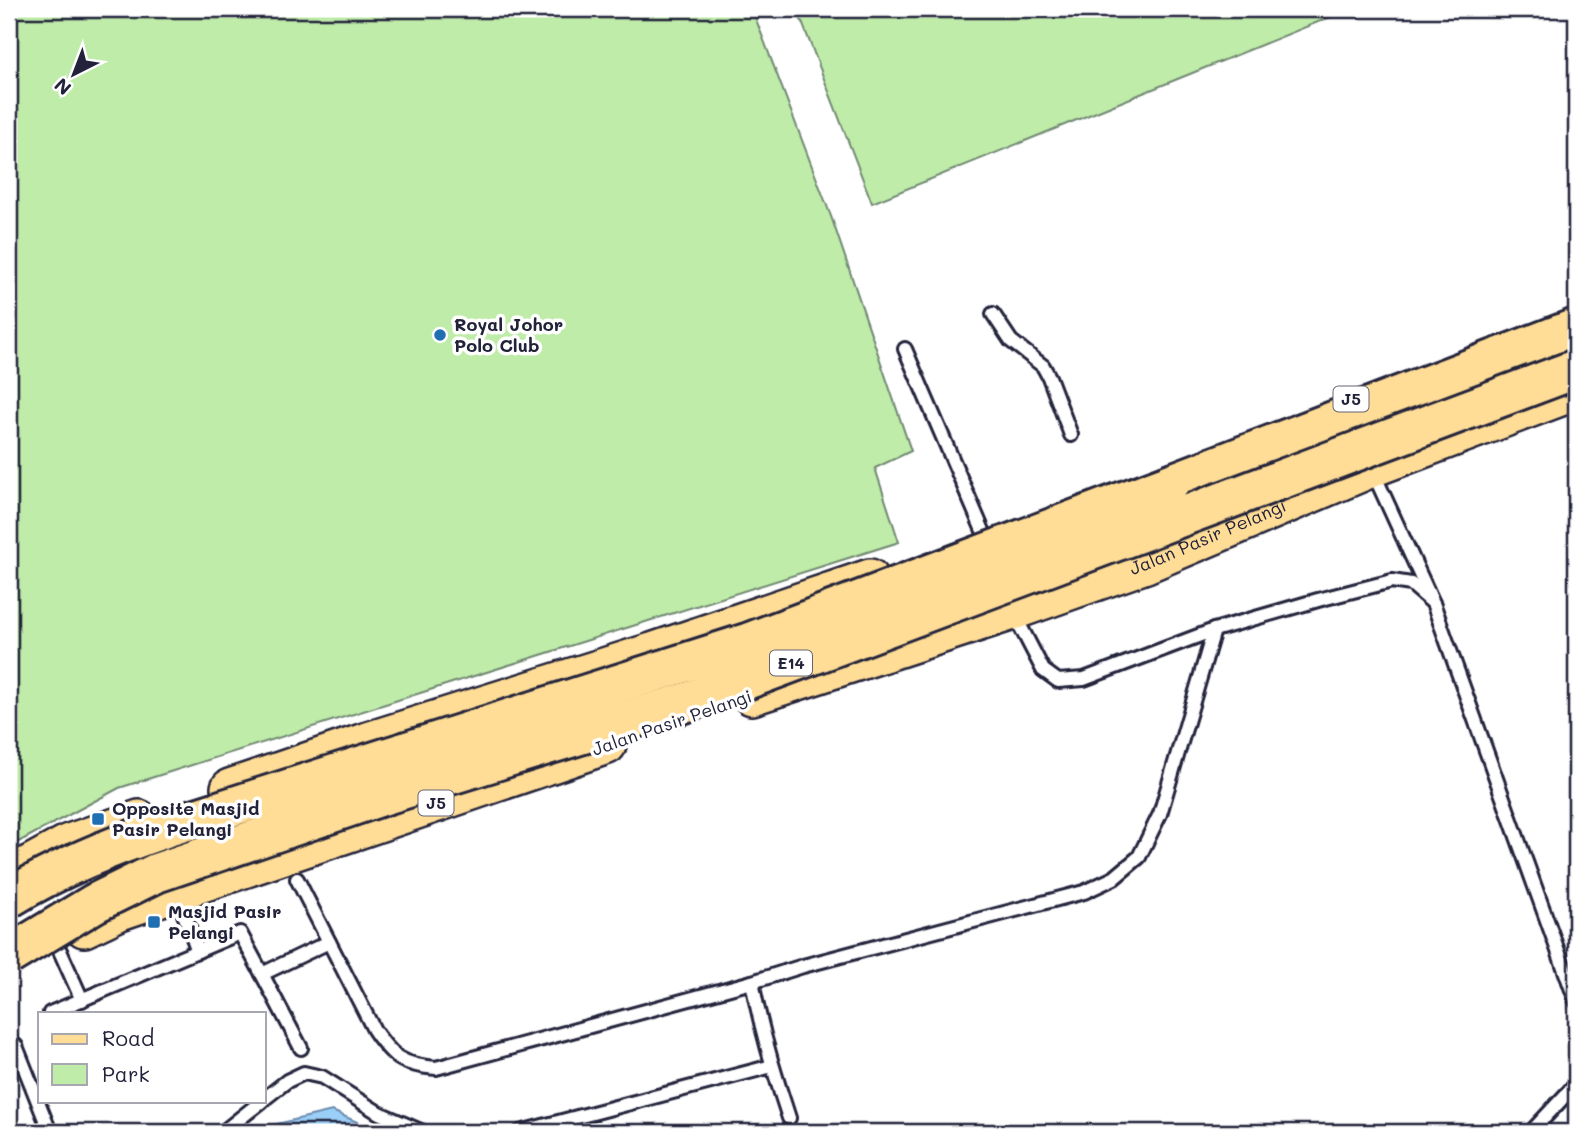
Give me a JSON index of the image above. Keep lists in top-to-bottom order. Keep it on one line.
{"streets":{"highway":["E14"],"main road":["J5","Jalan Pasir Pelangi"]},"places":{"other":["Royal Johor Polo Club"],"transit":["Opposite Masjid Pasir Pelangi","Masjid Pasir Pelangi"]},"legend":["Road","Park"],"north":"bottom left"}
